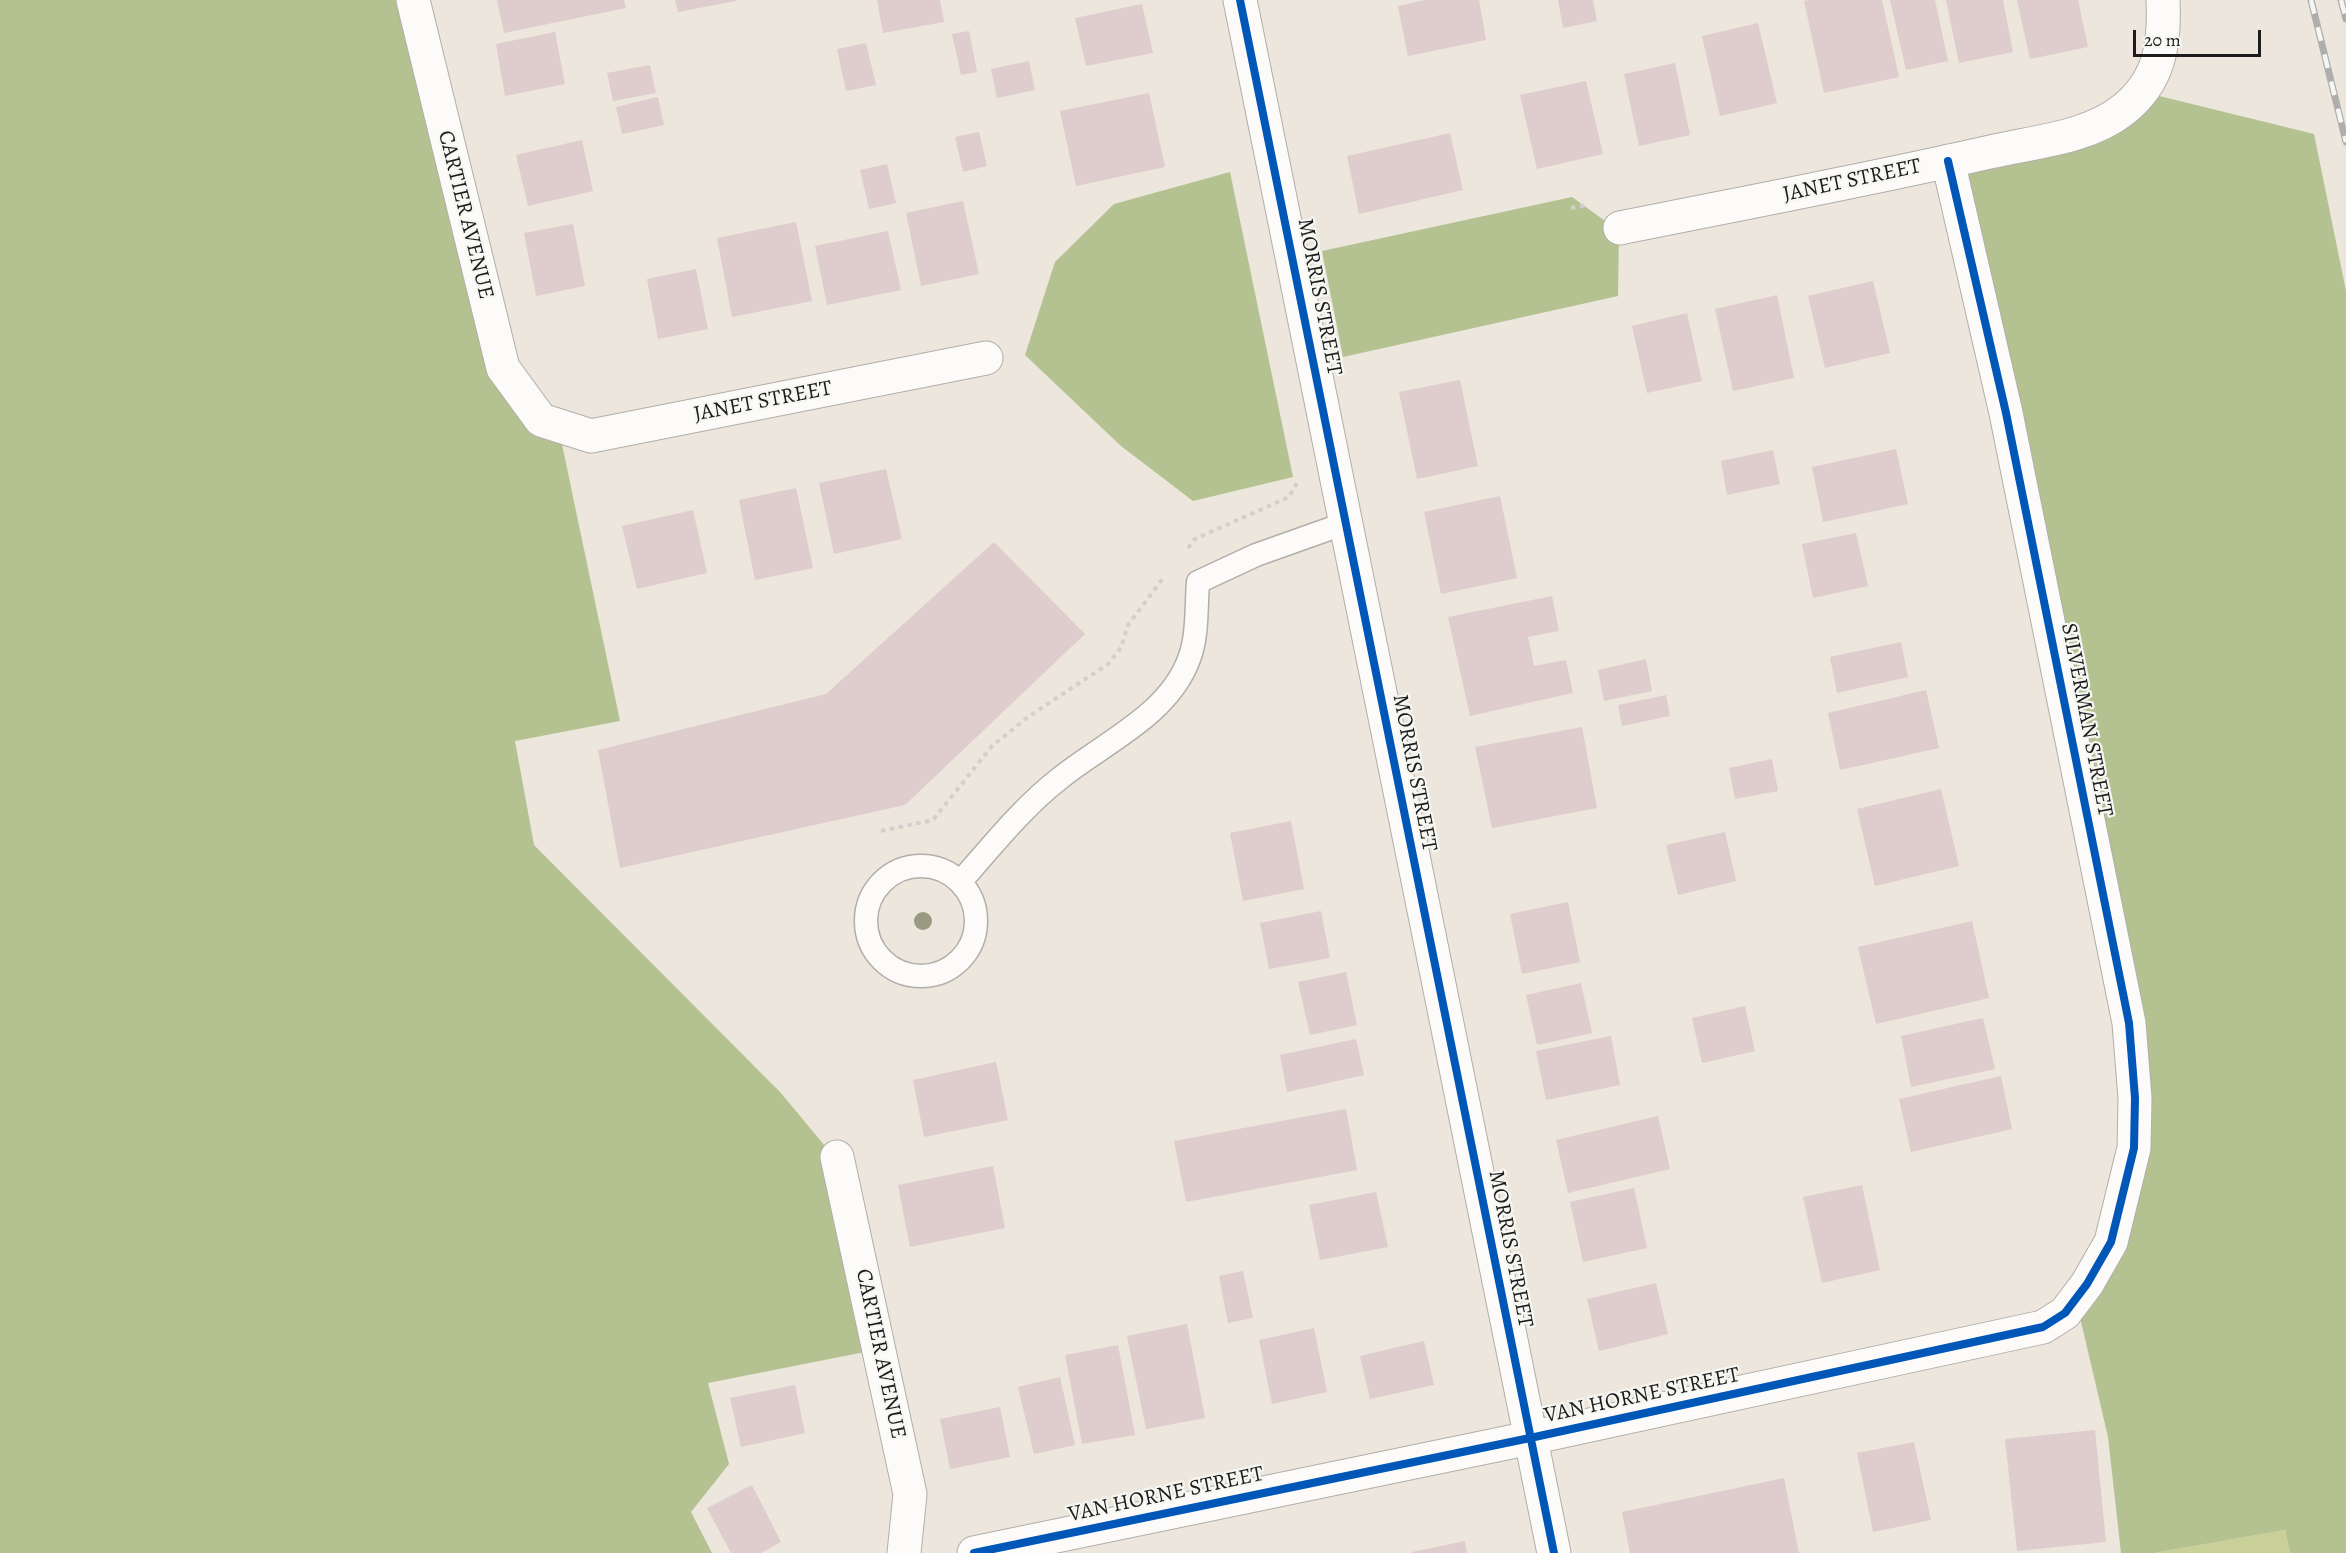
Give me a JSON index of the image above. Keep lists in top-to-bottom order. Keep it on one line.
{"streets":{"street":["JANET STREET","CARTIER AVENUE","MORRIS STREET","SILVERMAN STREET","VAN HORNE STREET"]},"crossings":[["JANET STREET","CARTIER AVENUE"],["JANET STREET","SILVERMAN STREET"],["MORRIS STREET","VAN HORNE STREET"],["SILVERMAN STREET","VAN HORNE STREET"]],"scale_bar":"20 m"}
